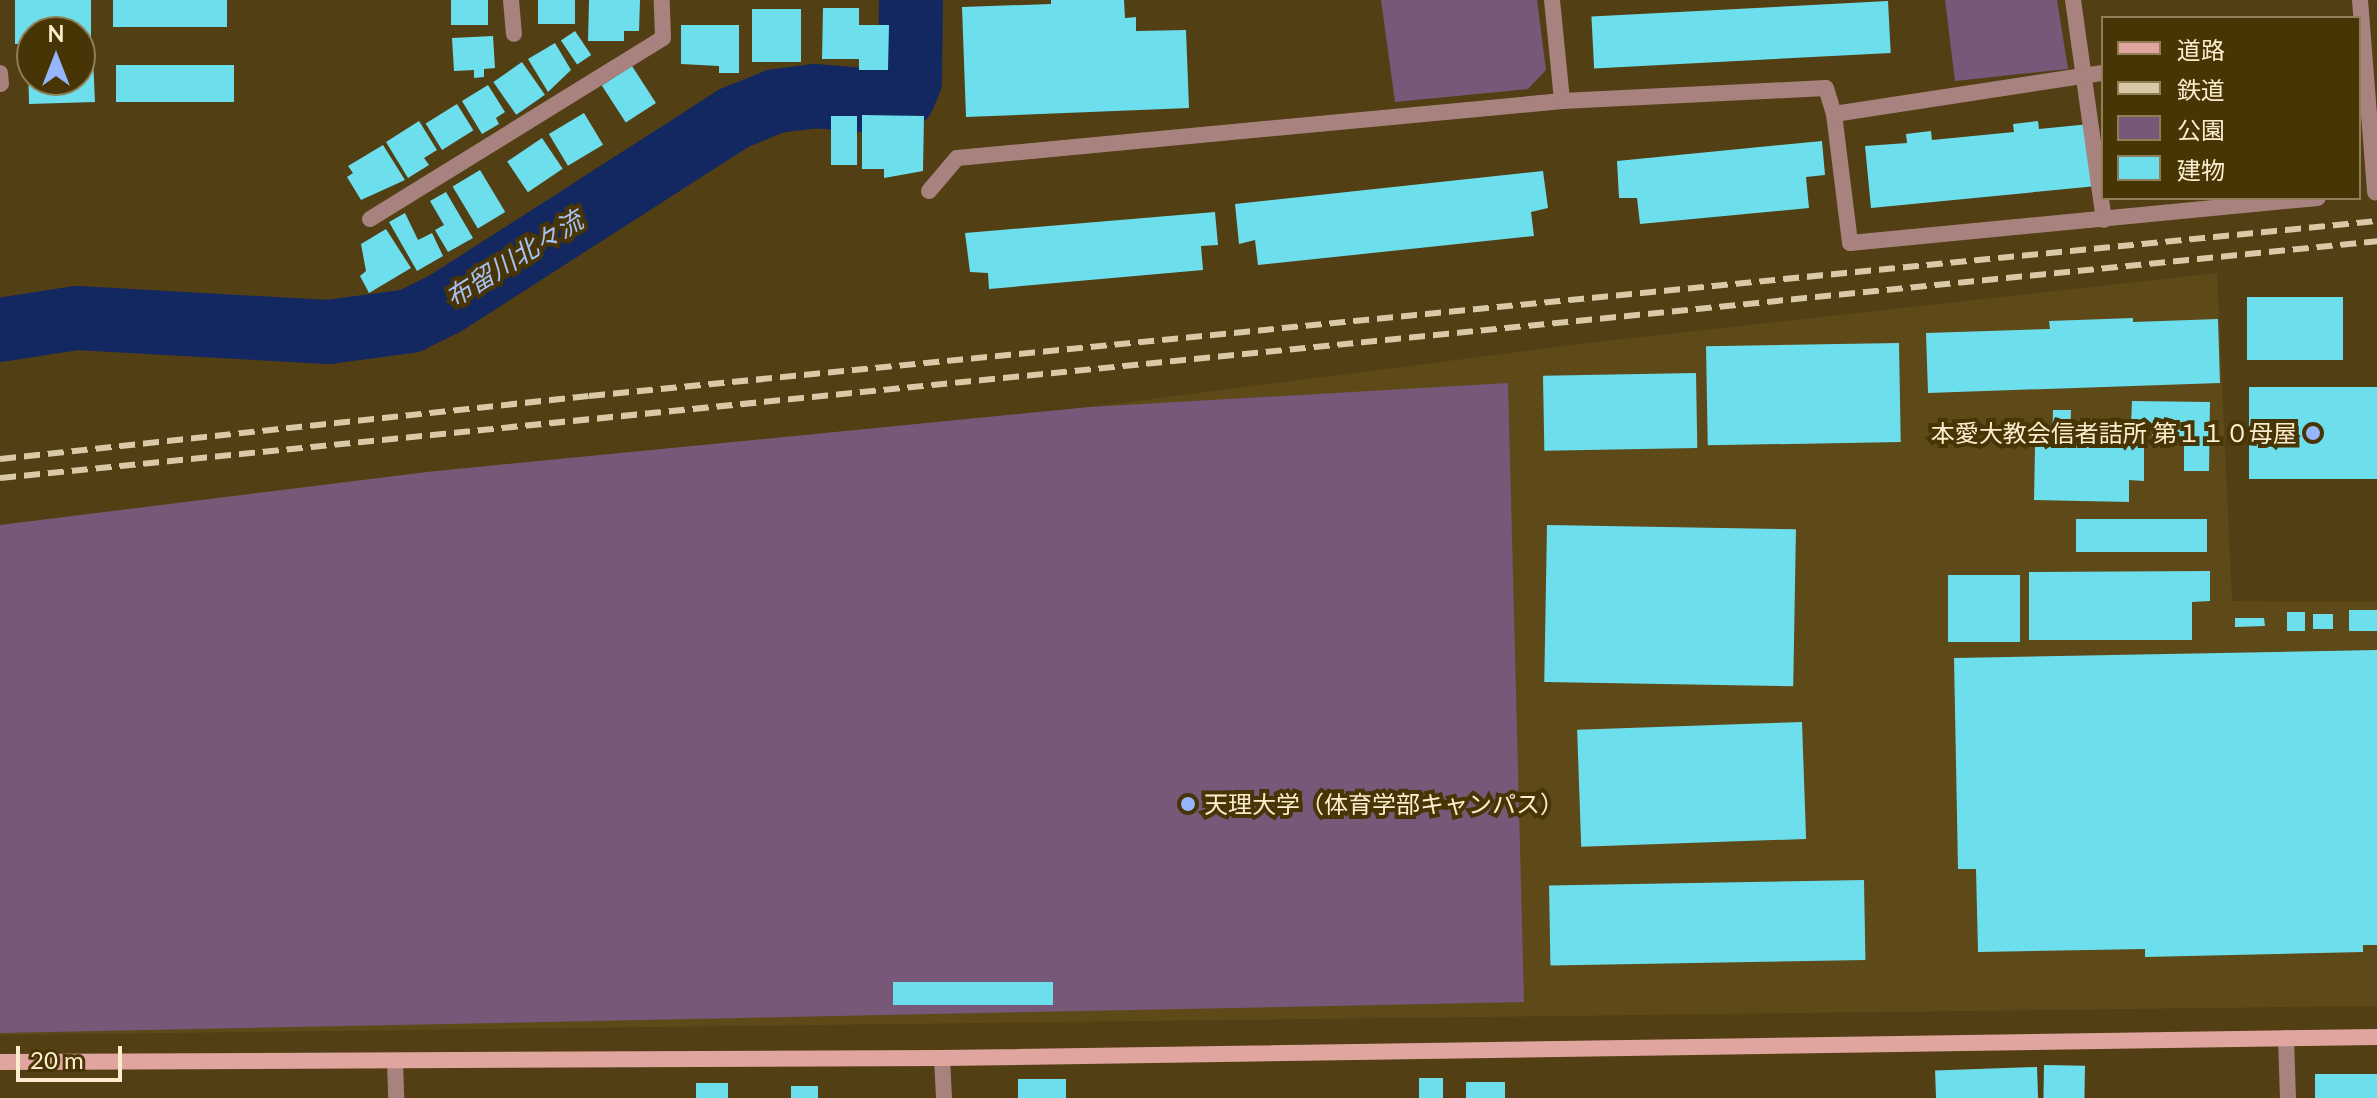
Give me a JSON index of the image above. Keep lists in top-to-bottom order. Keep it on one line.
{"water":["布留川北々流"],"places":["本愛大教会信者詰所 第１１０母屋","天理大学（体育学部キャンパス）"],"legend":["道路","鉄道","公園","建物"],"scale_bar":"20 m","north":"top"}
